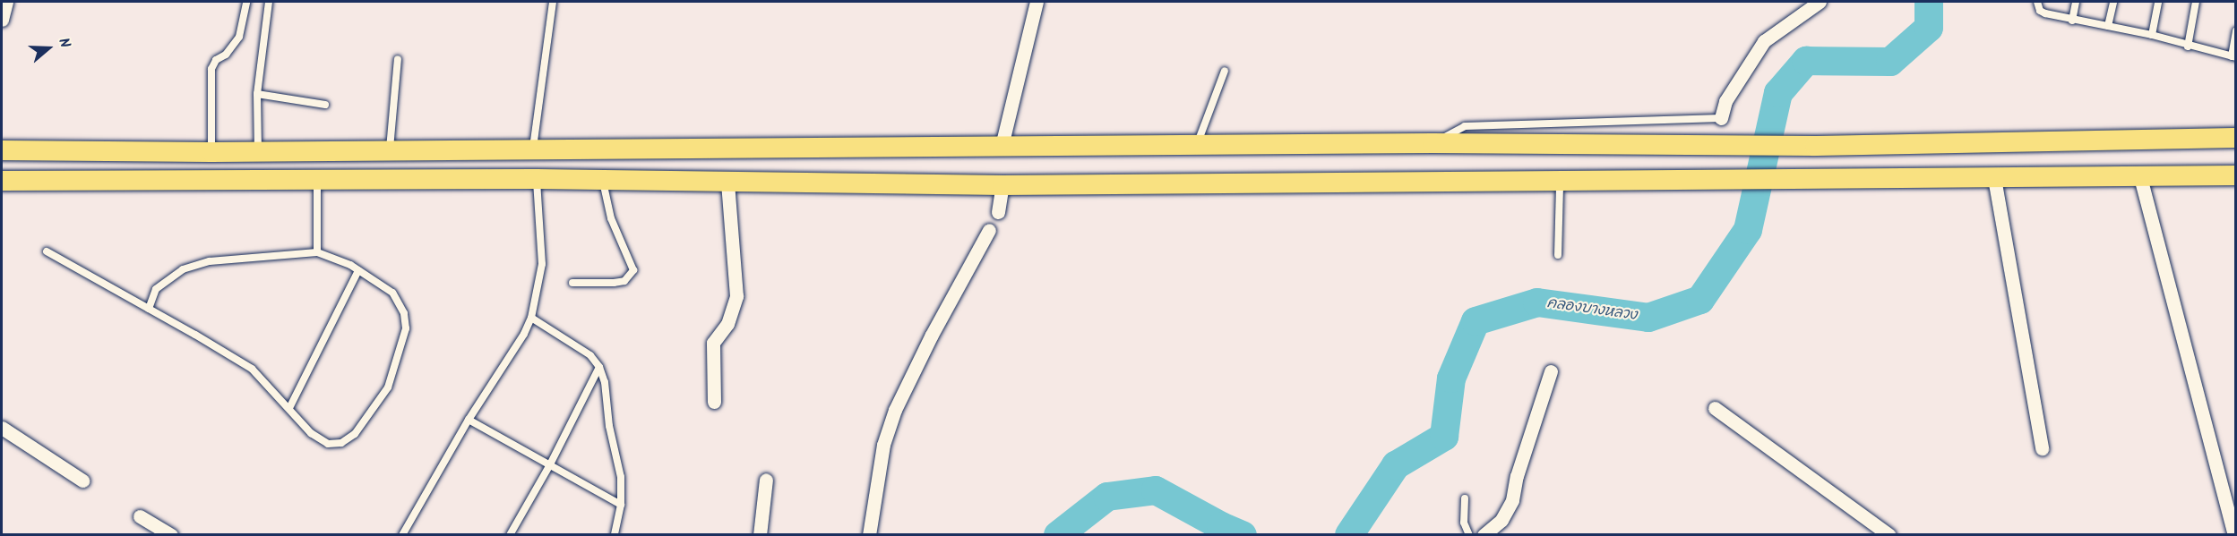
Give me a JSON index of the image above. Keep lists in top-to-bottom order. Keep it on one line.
{"water":["คลองบางหลวง"],"north":"right"}
